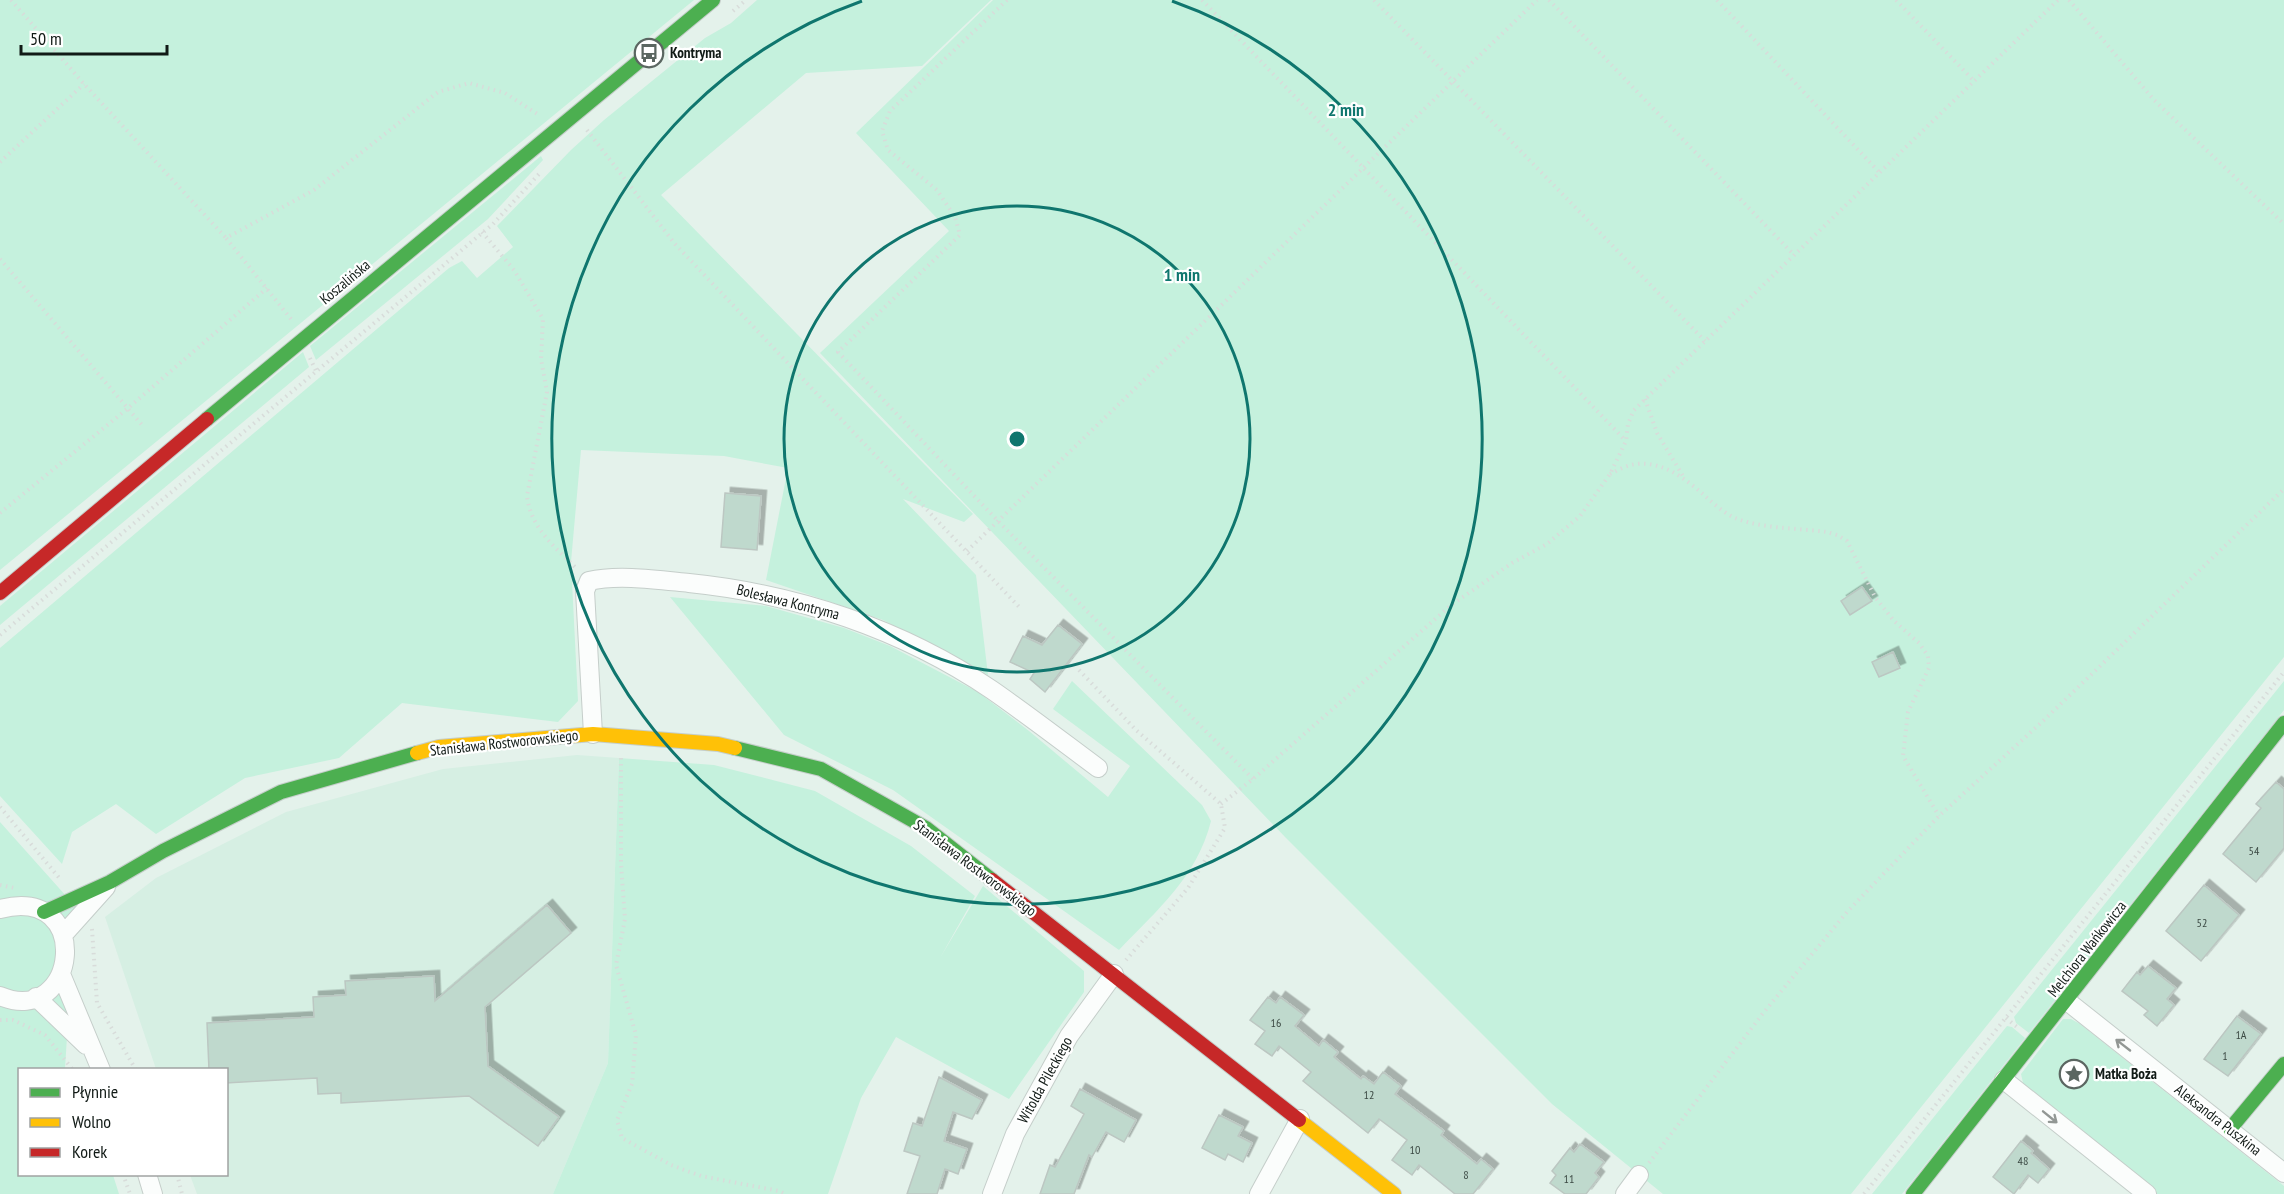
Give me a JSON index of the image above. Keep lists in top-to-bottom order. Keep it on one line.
{"streets":{"street":["Koszalińska","Bolesława Kontryma","Stanisława Rostworowskiego","Melchiora Wańkowicza","Witolda Pileckiego","Aleksandra Puszkina"]},"crossings":[["Stanisława Rostworowskiego","Witolda Pileckiego"],["Melchiora Wańkowicza","Aleksandra Puszkina"]],"places":{"bus stop":["Kontryma"],"place":["Matka Boża"]},"house_numbers":["54","52","16","1A","1","12","10","48","8","11"],"legend":["Płynnie","Wolno","Korek"],"scale_bar":"50 m","rings":["2 min","1 min"]}
